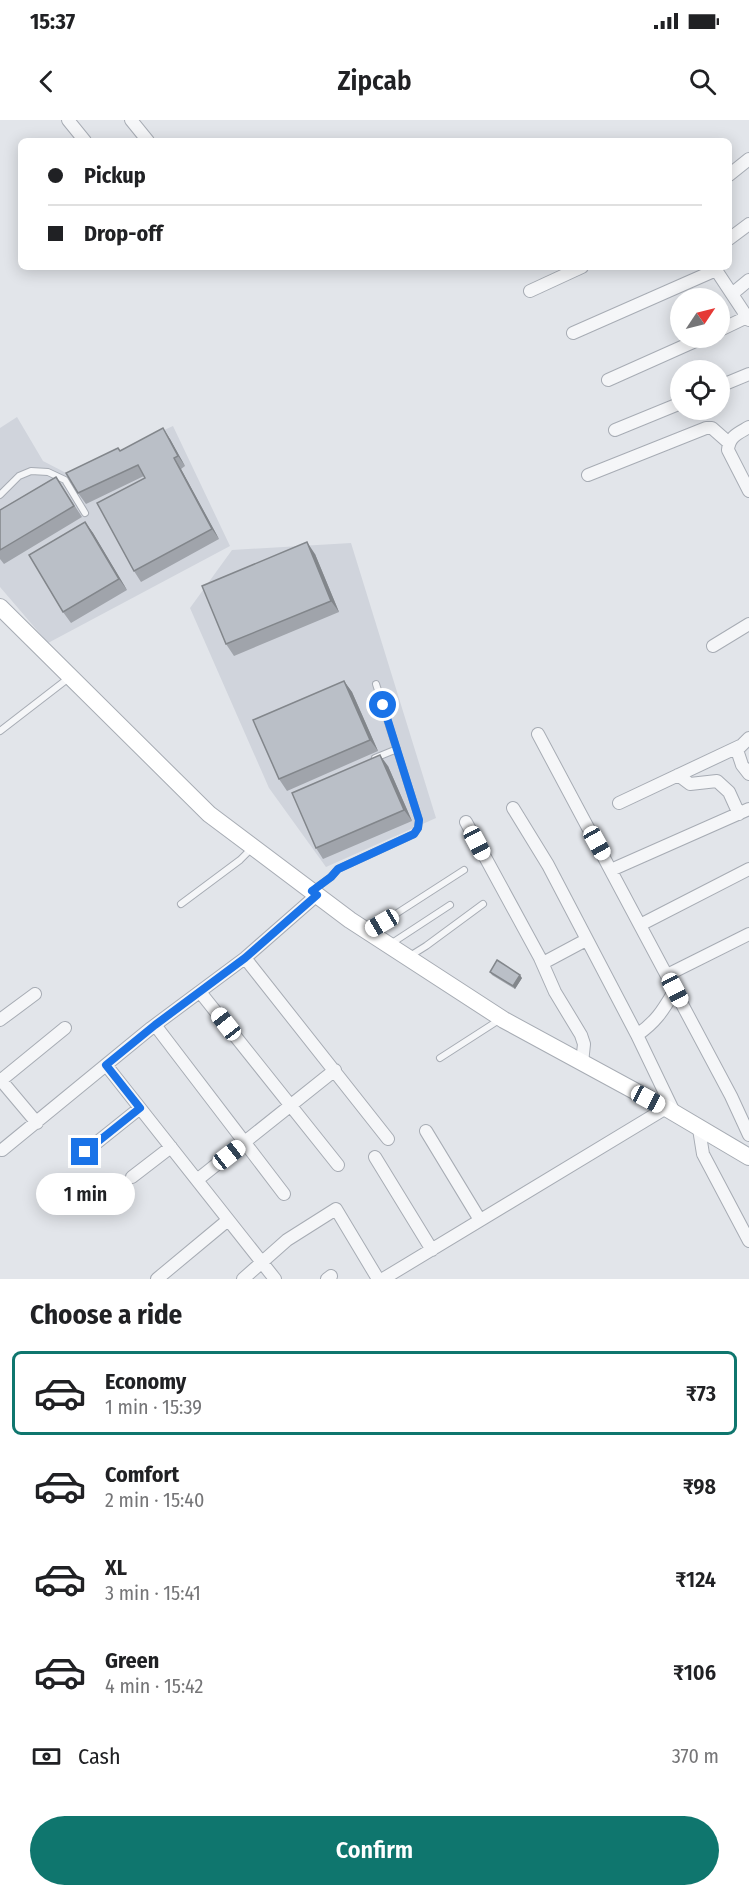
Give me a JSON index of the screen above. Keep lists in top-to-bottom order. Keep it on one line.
{"north":"top right","page":{"status":"15:37","header":"Zipcab","banner":["Pickup","Drop-off"],"bubble":"1 min","heading":"Choose a ride","list":[{"name":"Economy","note":"1 min · 15:39","value":"₹73"},{"name":"Comfort","note":"2 min · 15:40","value":"₹98"},{"name":"XL","note":"3 min · 15:41","value":"₹124"},{"name":"Green","note":"4 min · 15:42","value":"₹106"}],"pay":["Cash","370 m"],"buttons":"Confirm"}}
